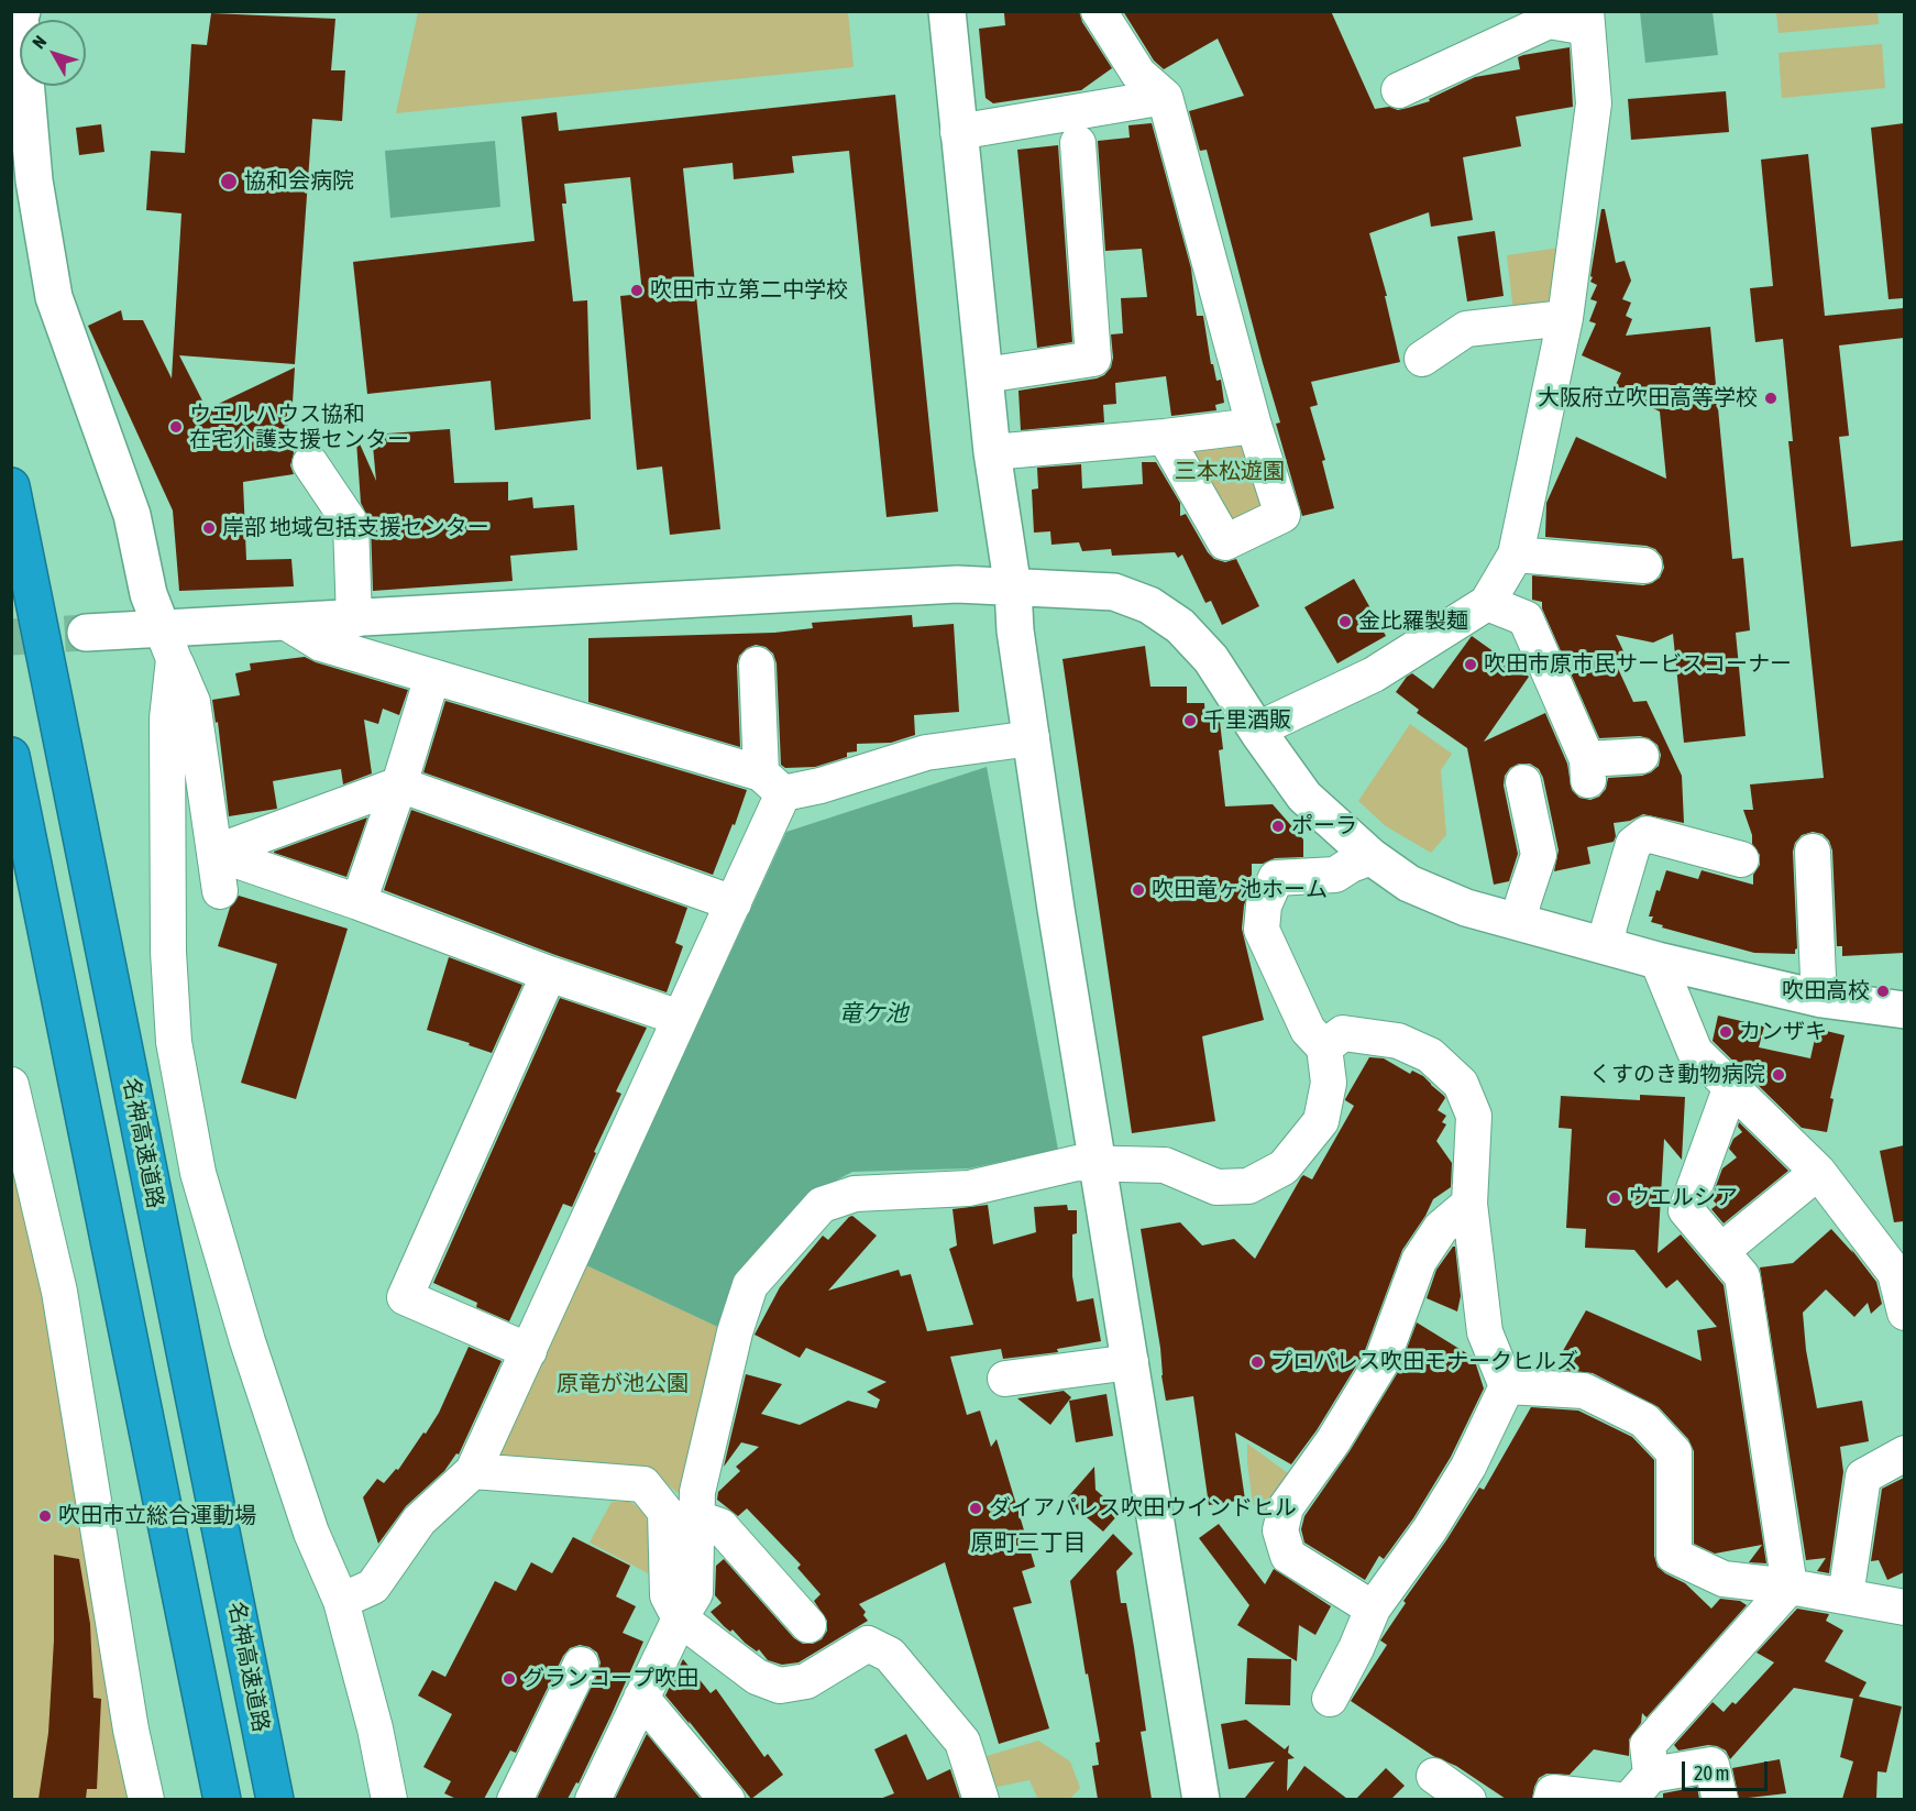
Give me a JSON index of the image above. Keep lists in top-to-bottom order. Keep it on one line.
{"streets":{"highway":["名神高速道路"]},"districts":["原町三丁目"],"water":["竜ケ池"],"parks":["三本松遊園","原竜が池公園"],"places":["協和会病院","吹田市立第二中学校","大阪府立吹田高等学校","ウエルハウス協和 在宅介護支援センター","岸部 地域包括支援センター","金比羅製麺","吹田市原市民サービスコーナー","千里酒販","ポーラ","吹田竜ヶ池ホーム","吹田高校","カンザキ","くすのき動物病院","ウエルシア","プロパレス吹田モナークヒルズ","ダイアパレス吹田ウインドヒル","吹田市立総合運動場","グランコープ吹田"],"scale_bar":"20 m","north":"top left"}
